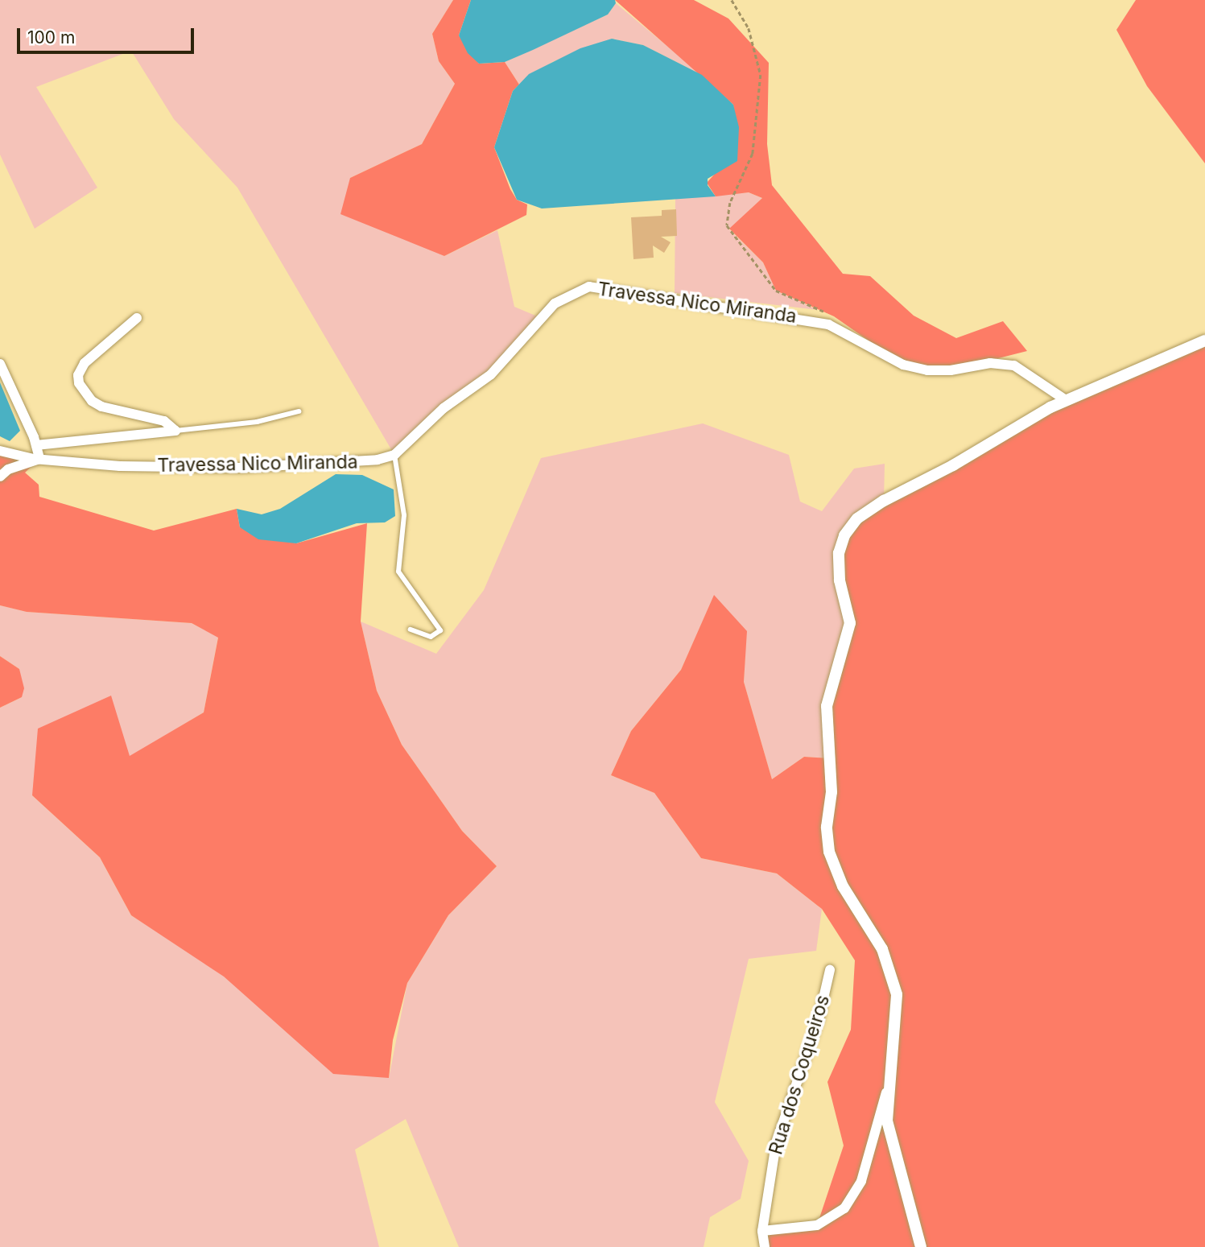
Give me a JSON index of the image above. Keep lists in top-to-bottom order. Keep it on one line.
{"streets":{"street":["Travessa Nico Miranda","Rua dos Coqueiros"]},"scale_bar":"100 m"}
